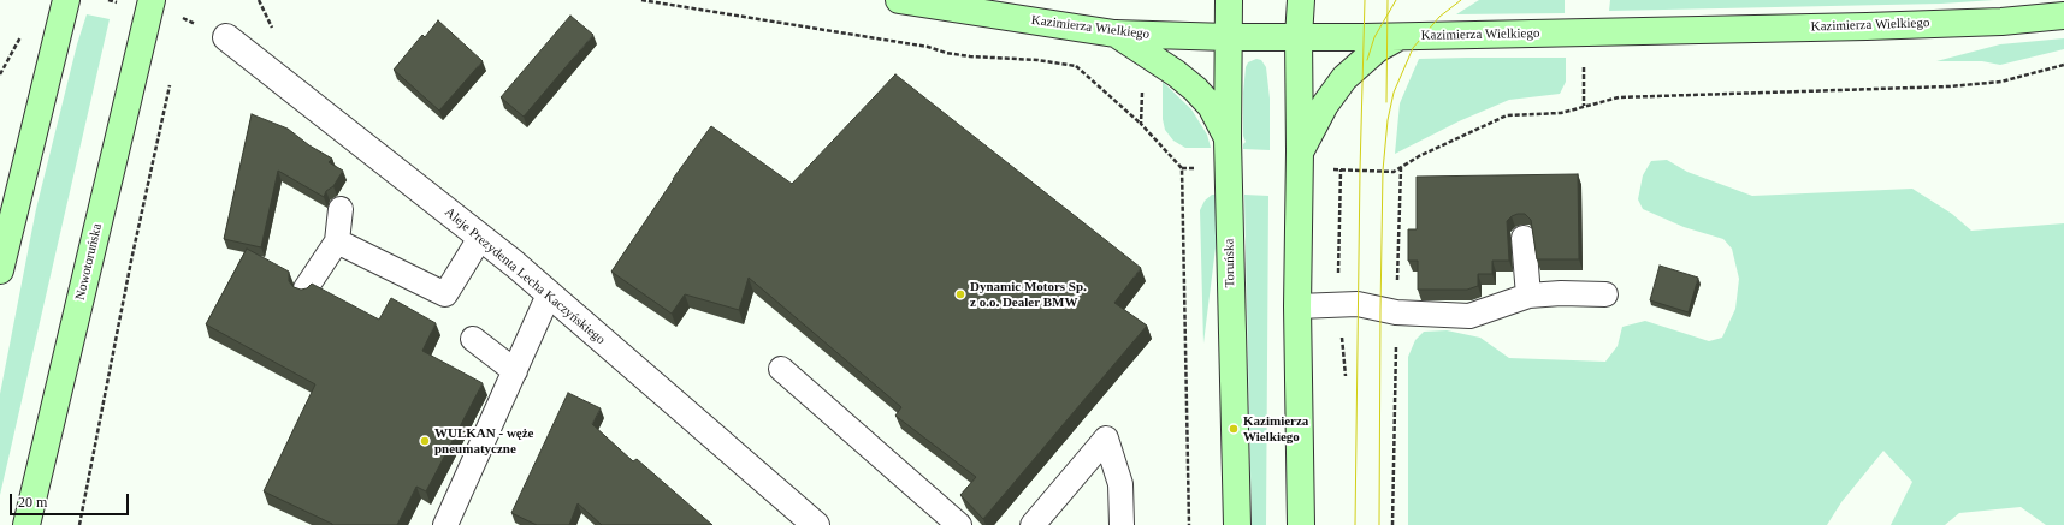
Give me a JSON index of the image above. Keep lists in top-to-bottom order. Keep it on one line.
{"streets":{"main road":["Kazimierza Wielkiego","Nowotoruńska","Toruńska"],"street":["Aleje Prezydenta Lecha Kaczyńskiego"]},"crossings":[["Kazimierza Wielkiego","Toruńska"]],"places":["Dynamic Motors Sp. z o.o. Dealer BMW","Kazimierza Wielkiego","WULKAN - węże pneumatyczne"],"scale_bar":"20 m"}
